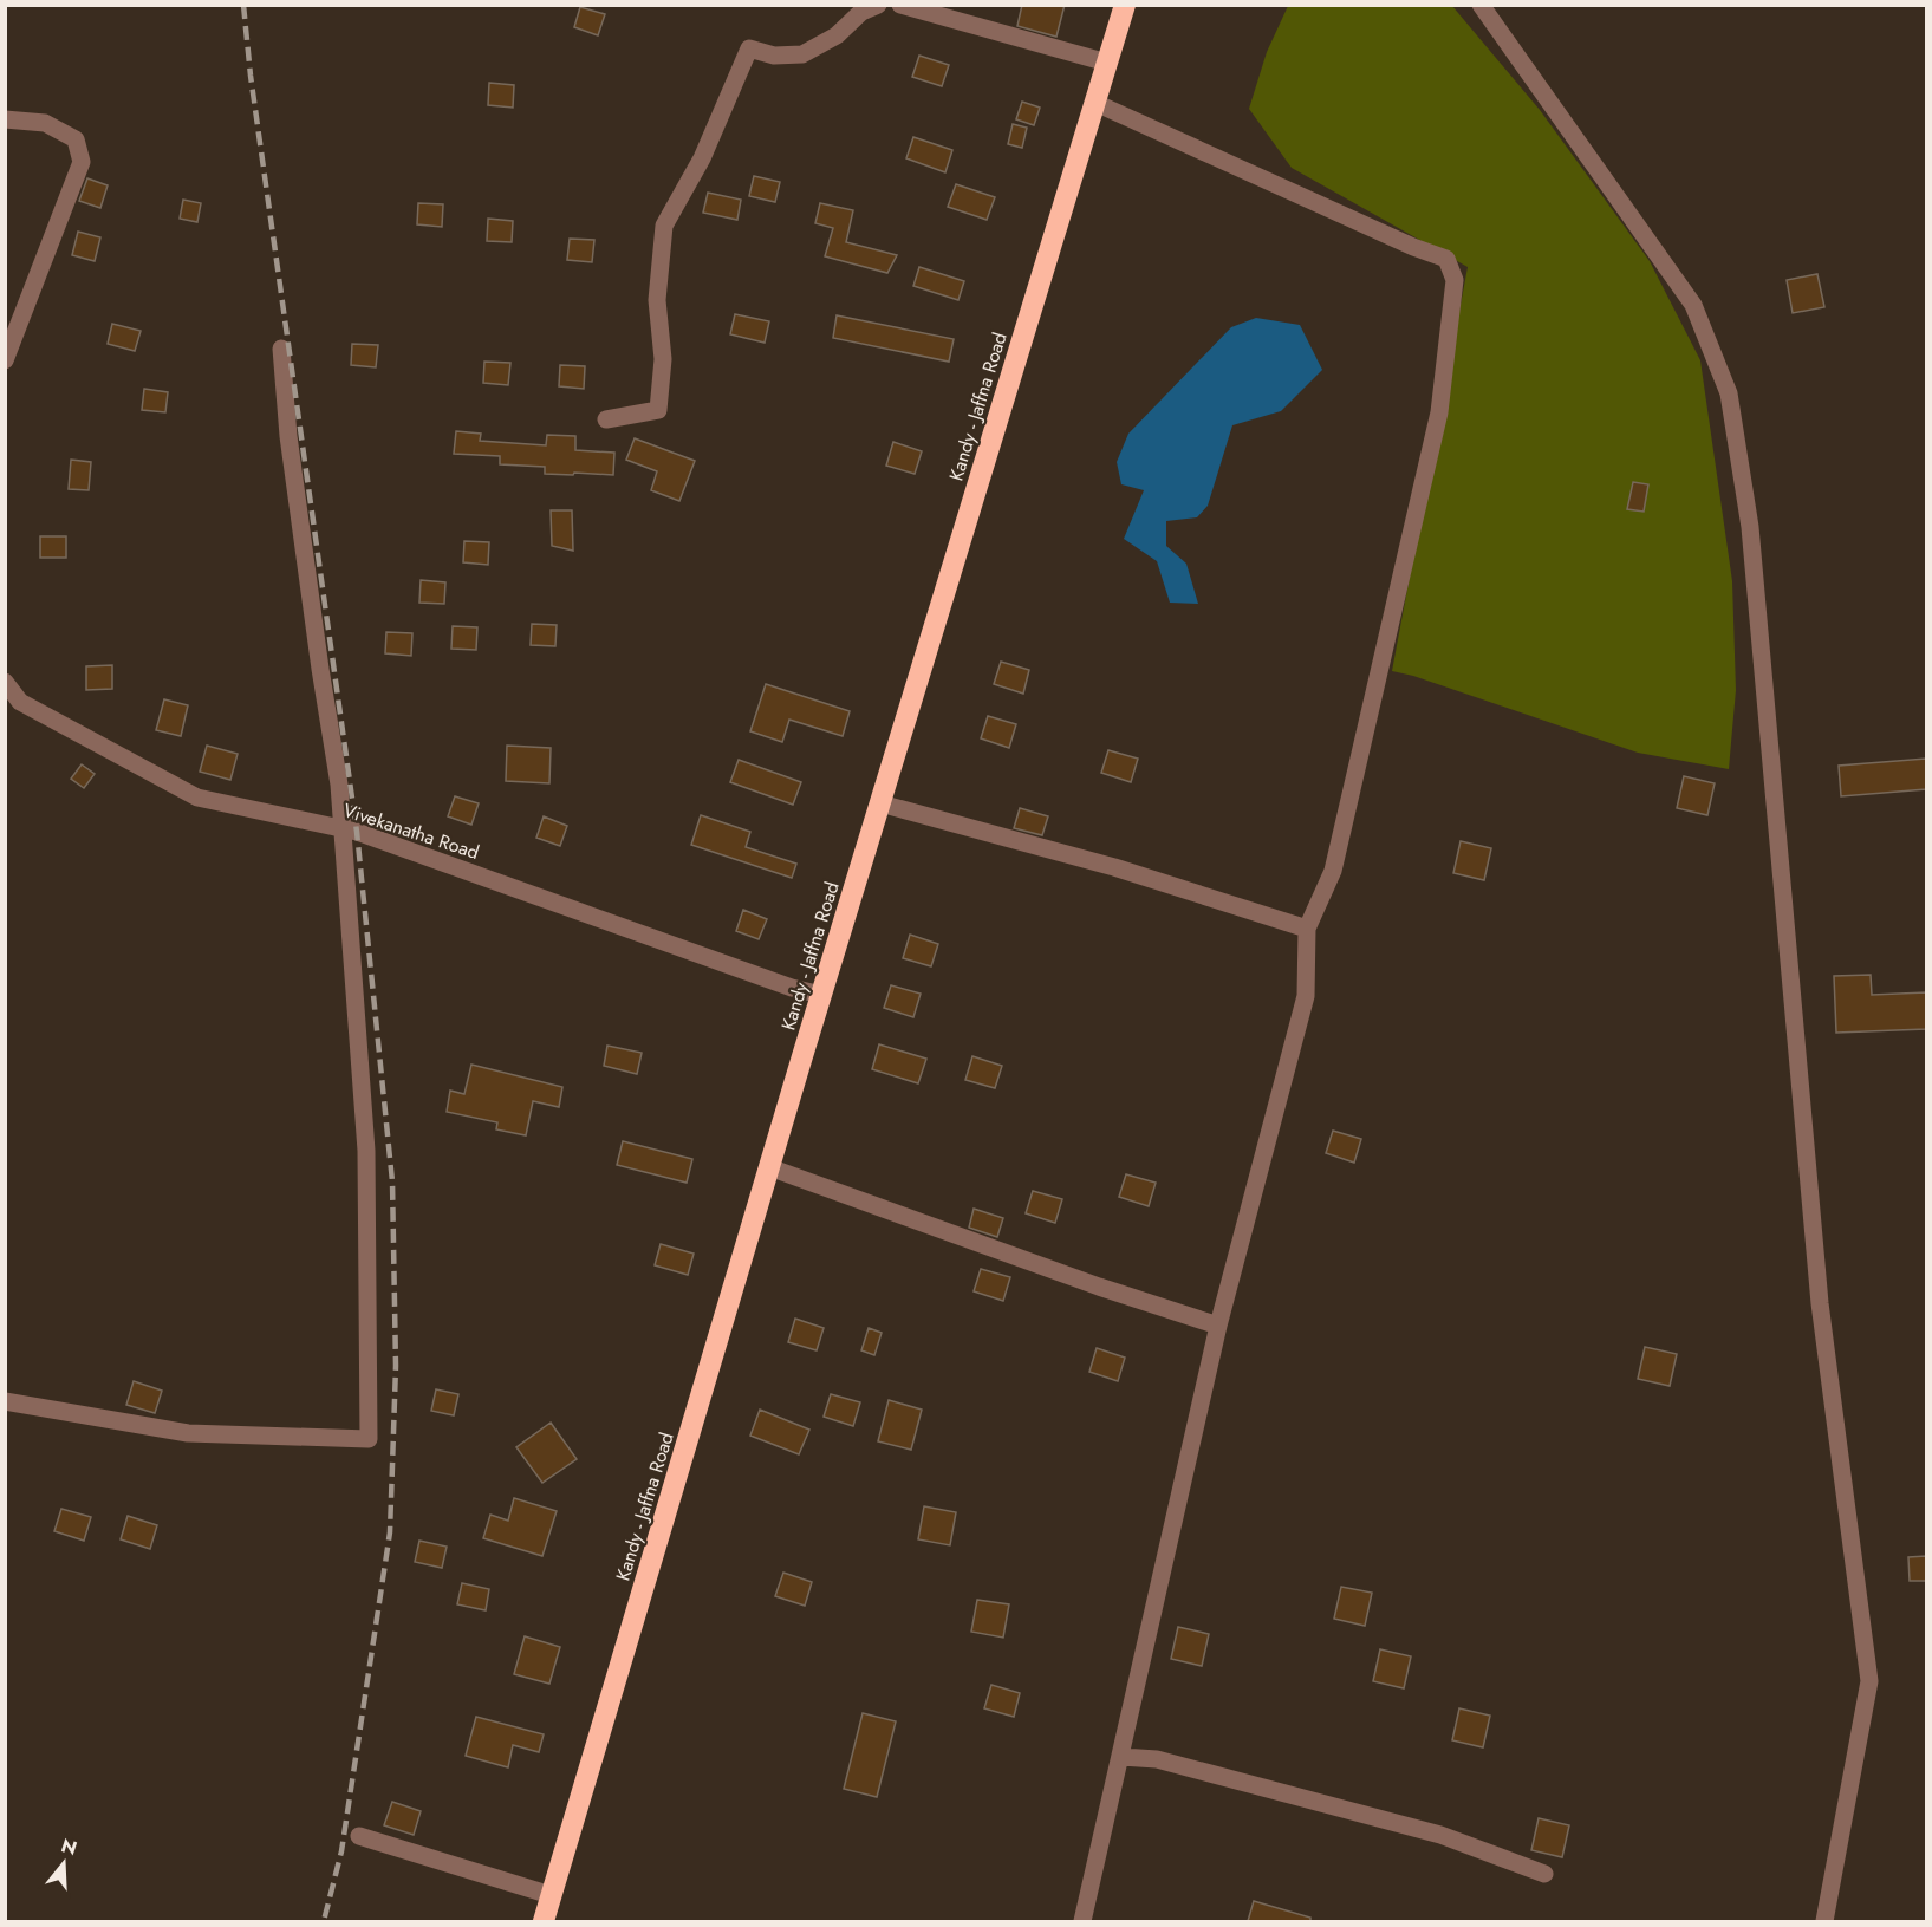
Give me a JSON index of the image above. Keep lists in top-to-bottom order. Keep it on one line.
{"streets":{"highway":["Kandy - Jaffna Road"],"street":["Vivekanatha Road"]},"crossings":[["Kandy - Jaffna Road","Vivekanatha Road"]],"north":"top"}
